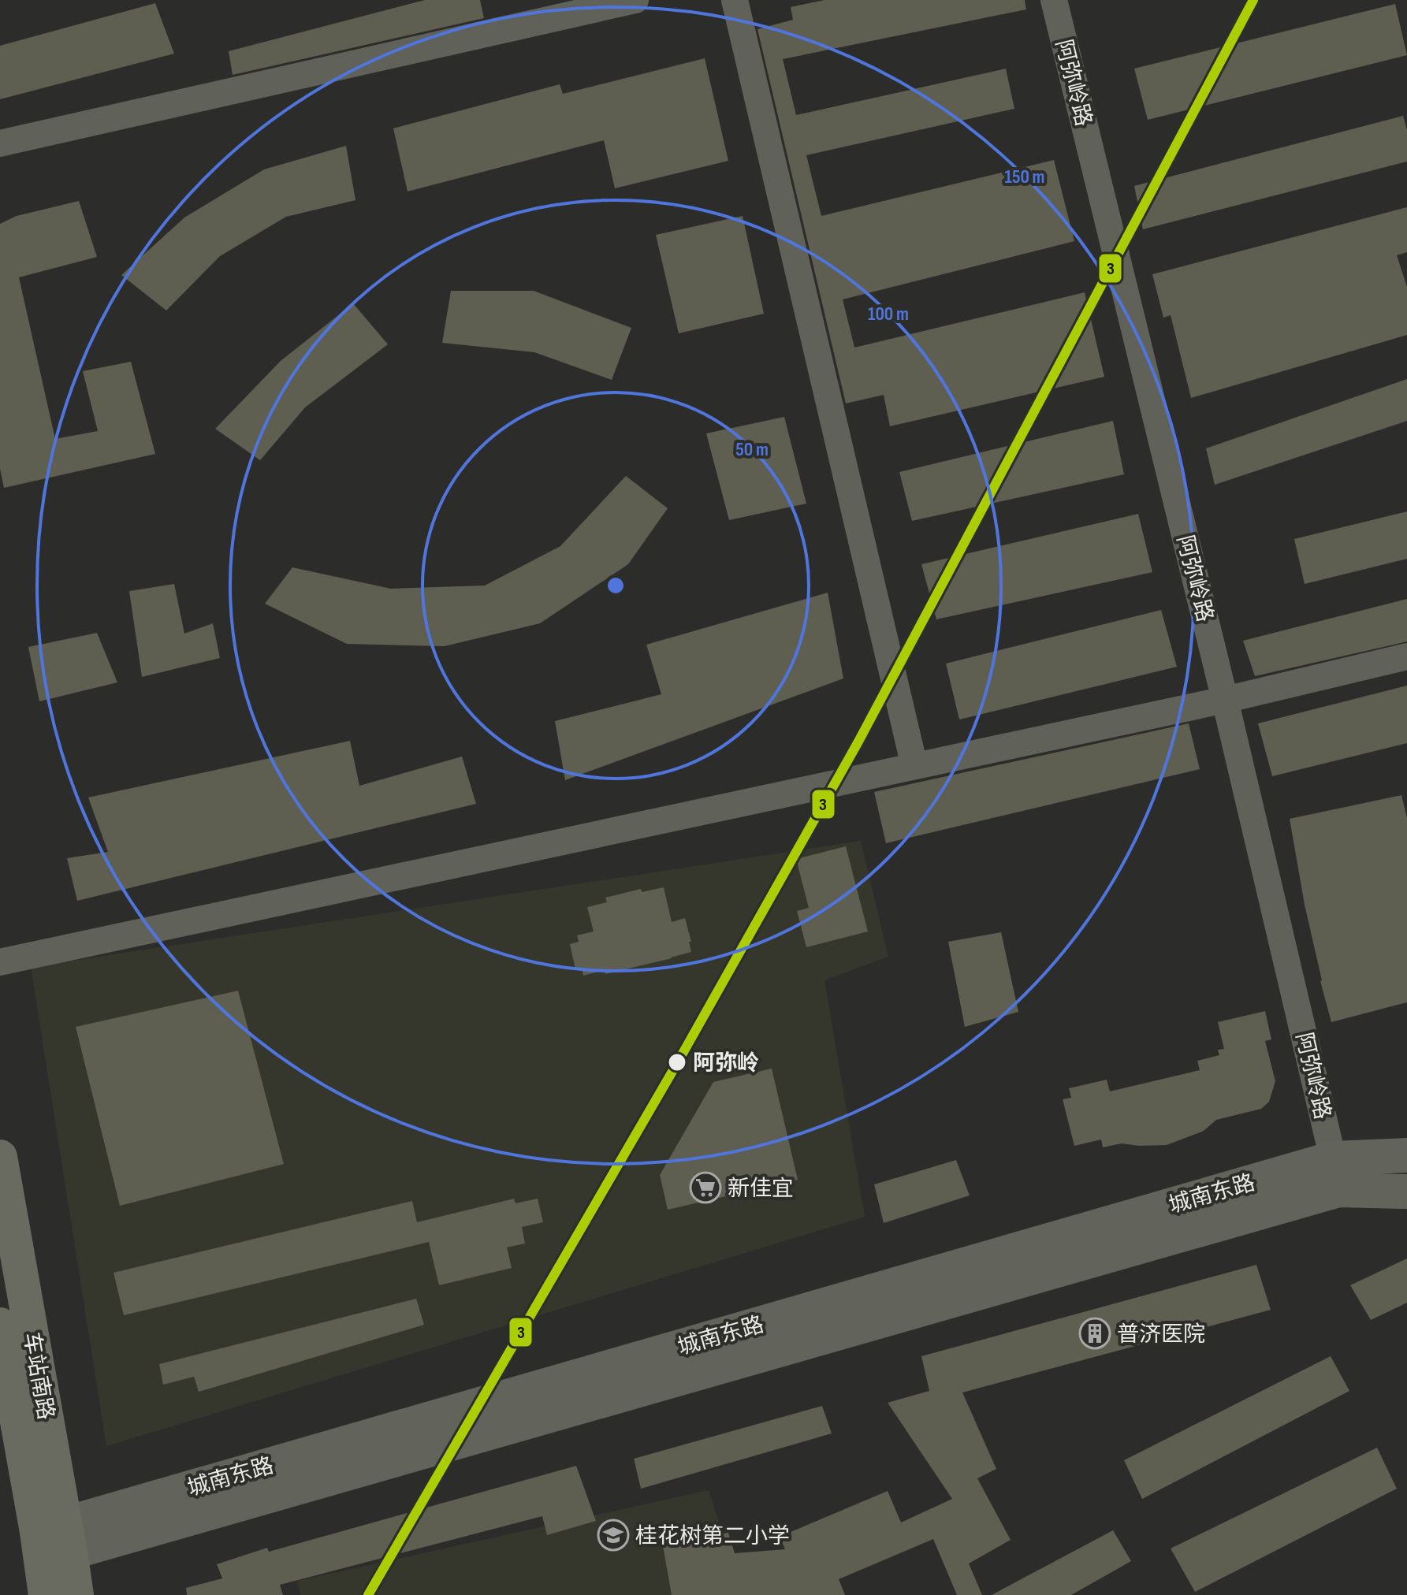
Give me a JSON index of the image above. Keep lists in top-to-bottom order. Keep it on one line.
{"streets":{"main road":["城南东路","车站南路"],"street":["阿弥岭路"]},"crossings":[["阿弥岭路","城南东路"],["城南东路","车站南路"]],"places":{"other":["阿弥岭"],"supermarket":["新佳宜"],"building":["普济医院"],"school or university":["桂花树第二小学"]},"lines":["transit line 3"],"rings":["150 m","100 m","50 m"]}
